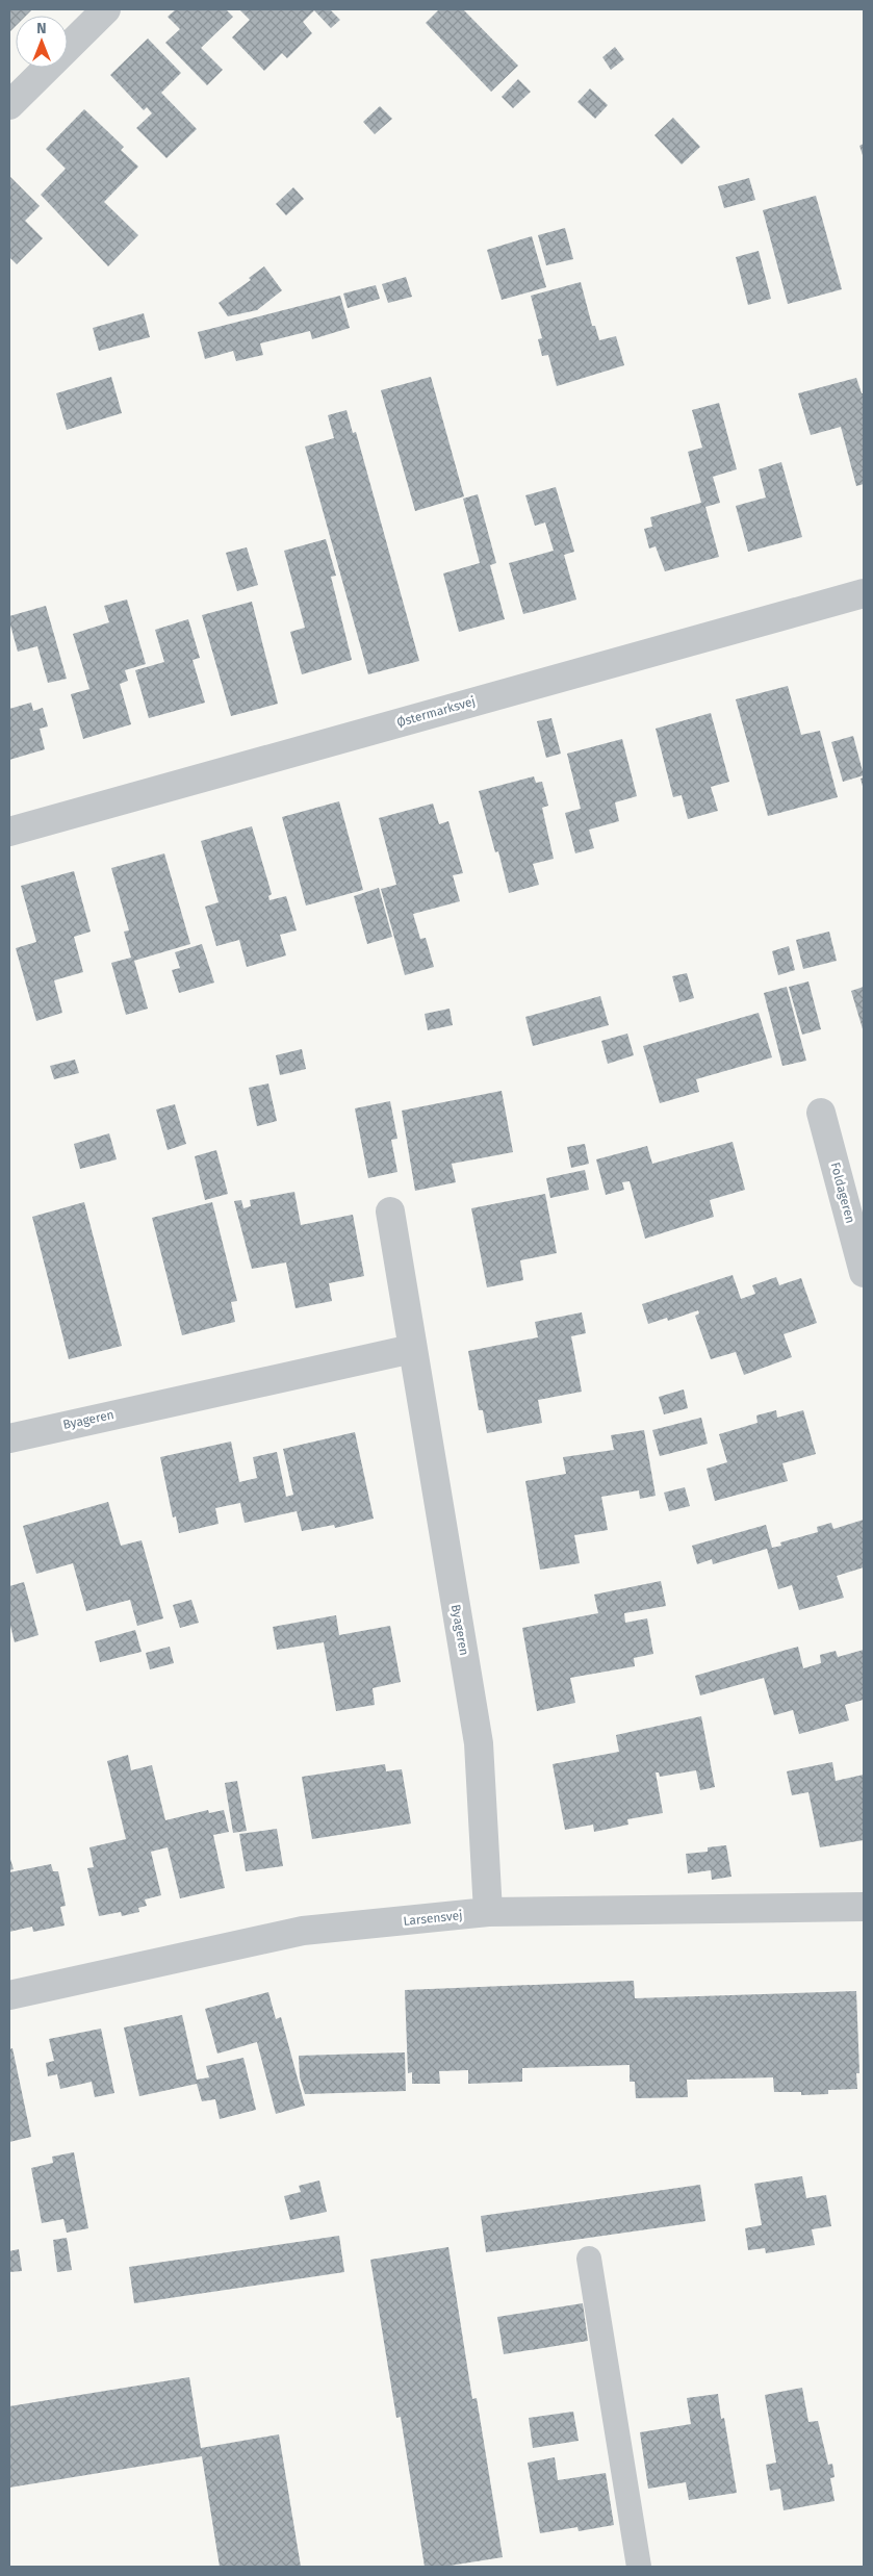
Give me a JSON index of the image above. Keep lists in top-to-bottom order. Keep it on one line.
{"streets":{"street":["Østermarksvej","Foldageren","Byageren","Larsensvej"]},"crossings":[["Byageren","Larsensvej"]],"north":"top"}
